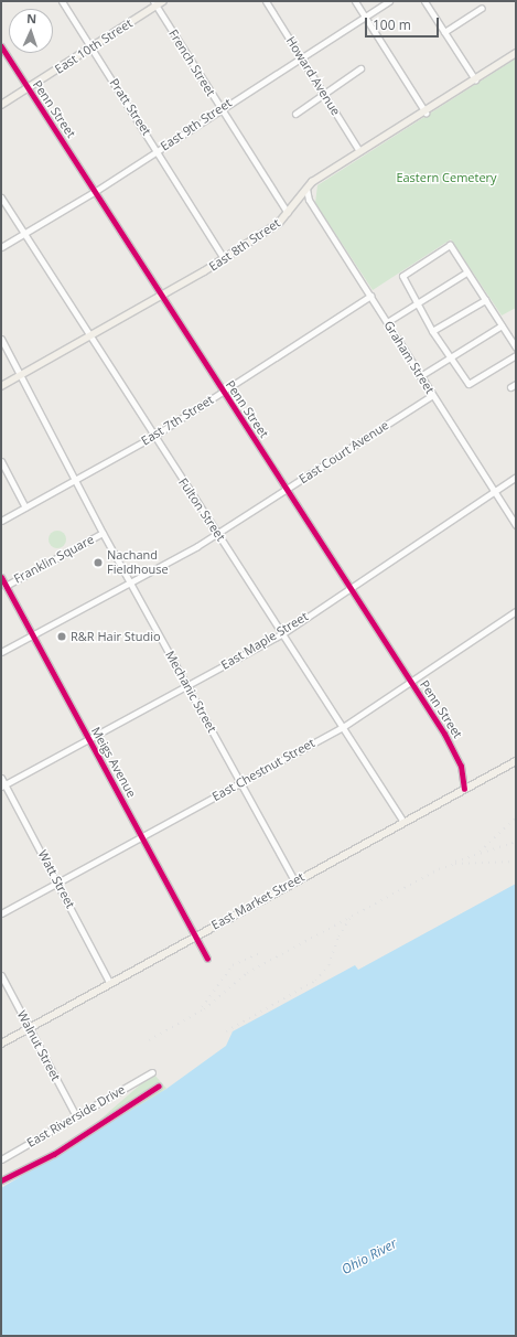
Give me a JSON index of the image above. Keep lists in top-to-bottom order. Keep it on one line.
{"streets":{"main road":["East 10th Street","East 8th Street","East Market Street"],"street":["French Street","Howard Avenue","Pratt Street","Penn Street","East 9th Street","Graham Street","East 7th Street","East Court Avenue","Fulton Street","Franklin Square","East Maple Street","Mechanic Street","Meigs Avenue","East Chestnut Street","Watt Street","Walnut Street","East Riverside Drive"]},"crossings":[["East 10th Street","French Street"],["East 10th Street","Pratt Street"],["East 10th Street","Penn Street"],["French Street","East 9th Street"],["French Street","East 8th Street"],["Howard Avenue","East 9th Street"],["Howard Avenue","East 8th Street"],["Pratt Street","East 9th Street"],["Pratt Street","East 8th Street"],["Penn Street","East 9th Street"],["Penn Street","East 8th Street"],["Penn Street","East 7th Street"],["Penn Street","East Court Avenue"],["Penn Street","East Maple Street"],["Penn Street","East Chestnut Street"],["Penn Street","East Market Street"],["East 9th Street","Fulton Street"],["East 8th Street","Graham Street"],["East 8th Street","Fulton Street"],["East 8th Street","Mechanic Street"],["Graham Street","East 7th Street"],["Graham Street","East Court Avenue"],["Graham Street","East Maple Street"],["East 7th Street","Fulton Street"],["East 7th Street","Mechanic Street"],["East Court Avenue","Fulton Street"],["East Court Avenue","Mechanic Street"],["East Court Avenue","Meigs Avenue"],["Fulton Street","East Maple Street"],["Fulton Street","East Chestnut Street"],["Fulton Street","East Market Street"],["Franklin Square","Mechanic Street"],["Franklin Square","Meigs Avenue"],["East Maple Street","Mechanic Street"],["East Maple Street","Meigs Avenue"],["East Maple Street","Watt Street"],["Mechanic Street","East Chestnut Street"],["Mechanic Street","East Market Street"],["Meigs Avenue","East Chestnut Street"],["Meigs Avenue","East Market Street"],["East Chestnut Street","Watt Street"],["Watt Street","East Market Street"],["East Market Street","Walnut Street"],["Walnut Street","East Riverside Drive"]],"water":["Ohio River"],"parks":["Eastern Cemetery"],"places":["Nachand Fieldhouse","R&R Hair Studio"],"scale_bar":"100 m","north":"top"}
